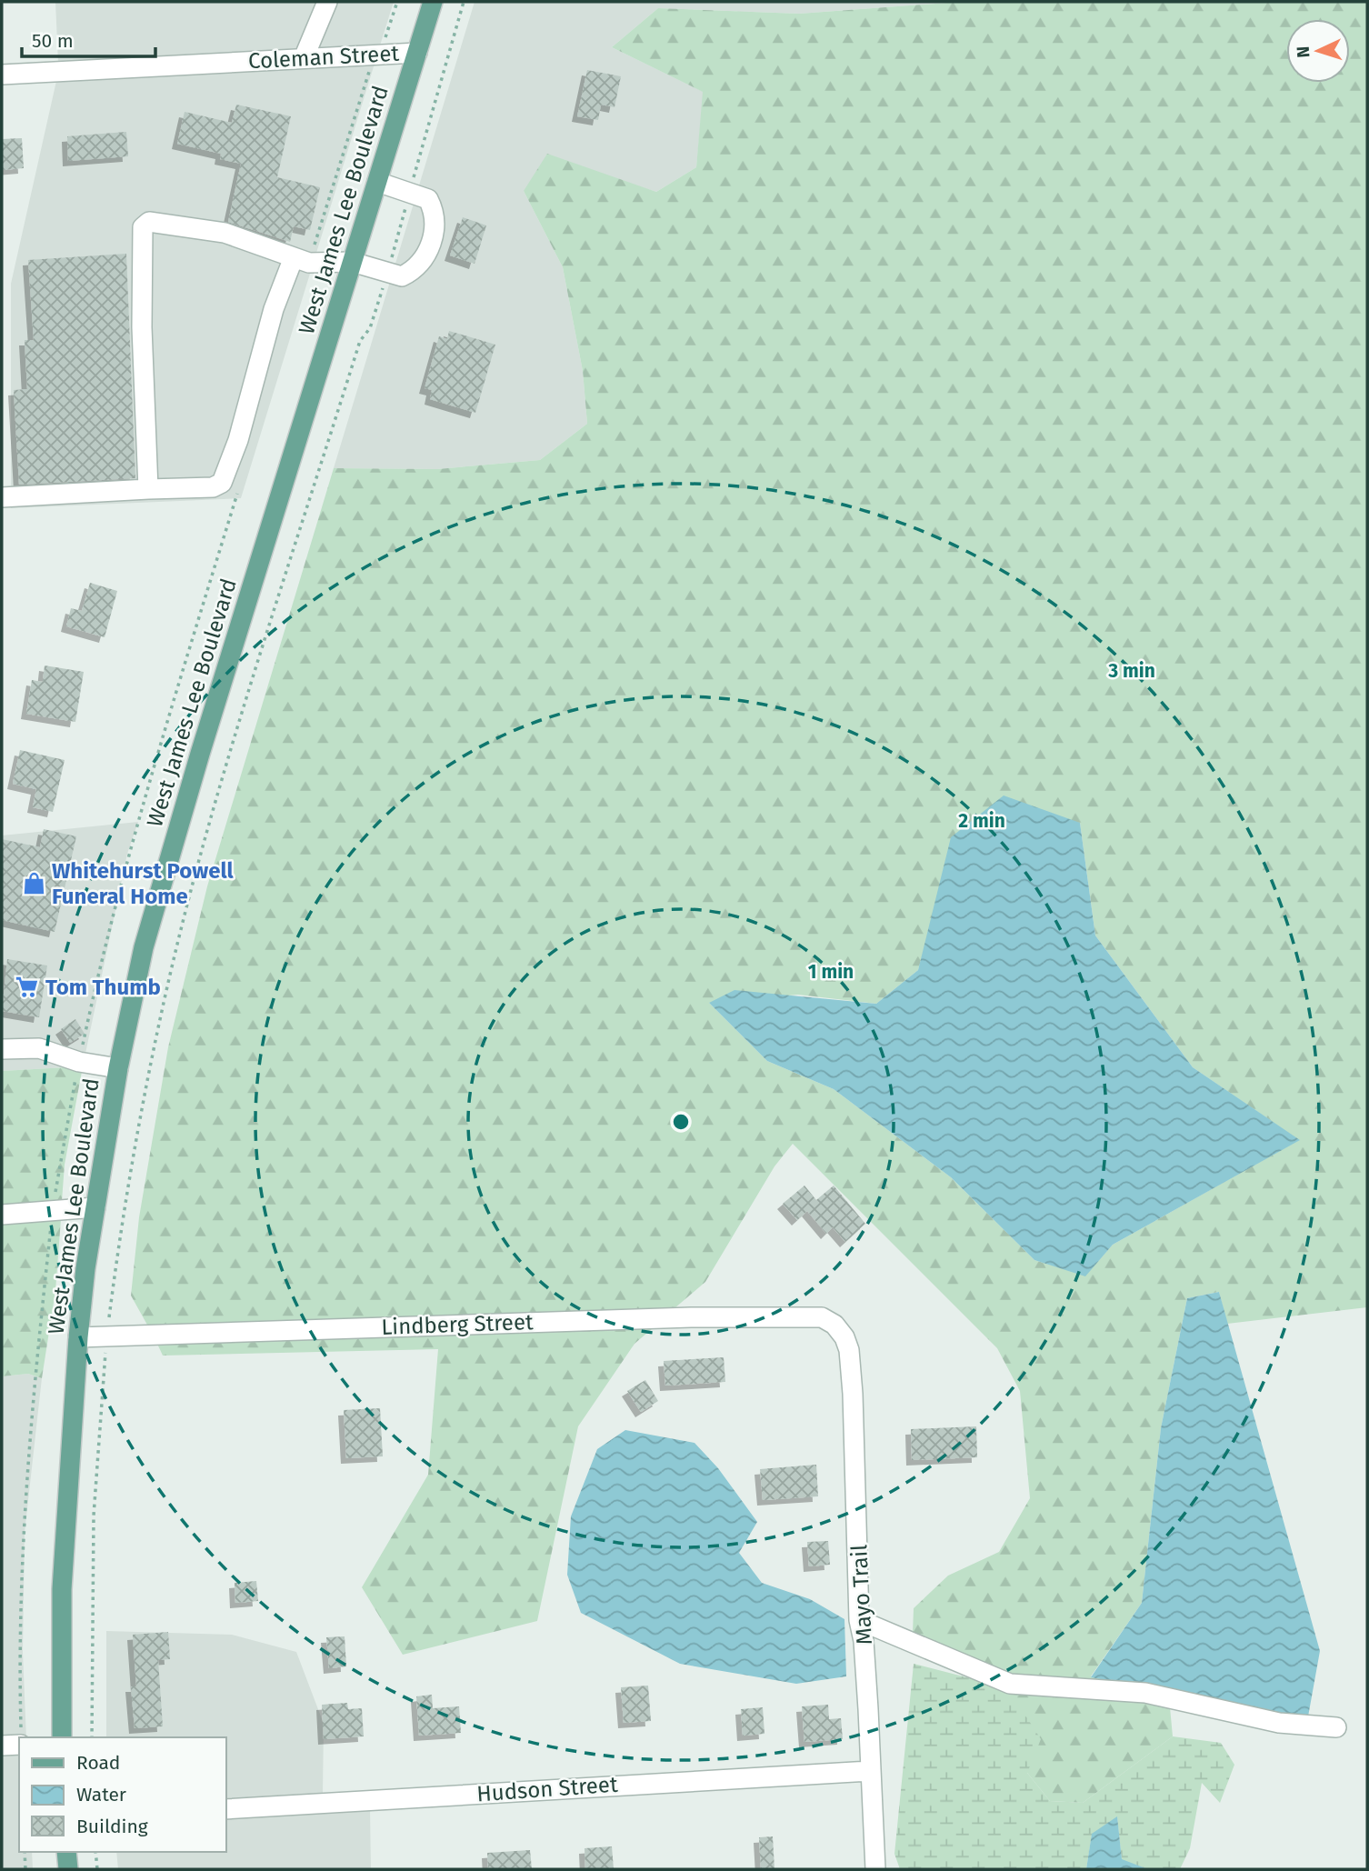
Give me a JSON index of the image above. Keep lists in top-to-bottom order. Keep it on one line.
{"streets":{"main road":["West James Lee Boulevard"],"street":["Coleman Street","Lindberg Street","Mayo Trail","Hudson Street"]},"crossings":[["Coleman Street","West James Lee Boulevard"],["West James Lee Boulevard","Lindberg Street"],["Lindberg Street","Mayo Trail"],["Mayo Trail","Hudson Street"]],"places":{"shop":["Whitehurst Powell Funeral Home"],"supermarket":["Tom Thumb"]},"legend":["Road","Water","Building"],"scale_bar":"50 m","north":"left","rings":["3 min","2 min","1 min"]}
